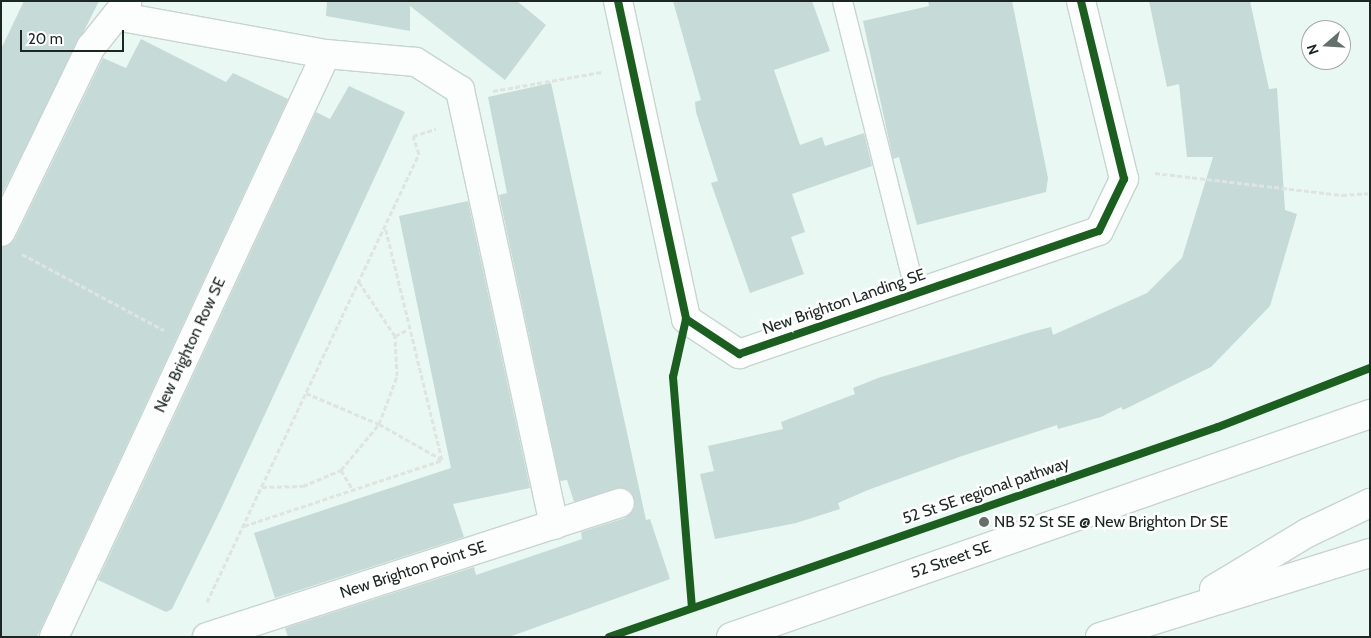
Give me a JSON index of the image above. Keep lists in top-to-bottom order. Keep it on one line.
{"streets":{"street":["New Brighton Landing SE","New Brighton Row SE","52 Street SE","New Brighton Point SE"],"cycle path":["52 St SE regional pathway"]},"places":["NB 52 St SE @ New Brighton Dr SE"],"scale_bar":"20 m","north":"left"}
